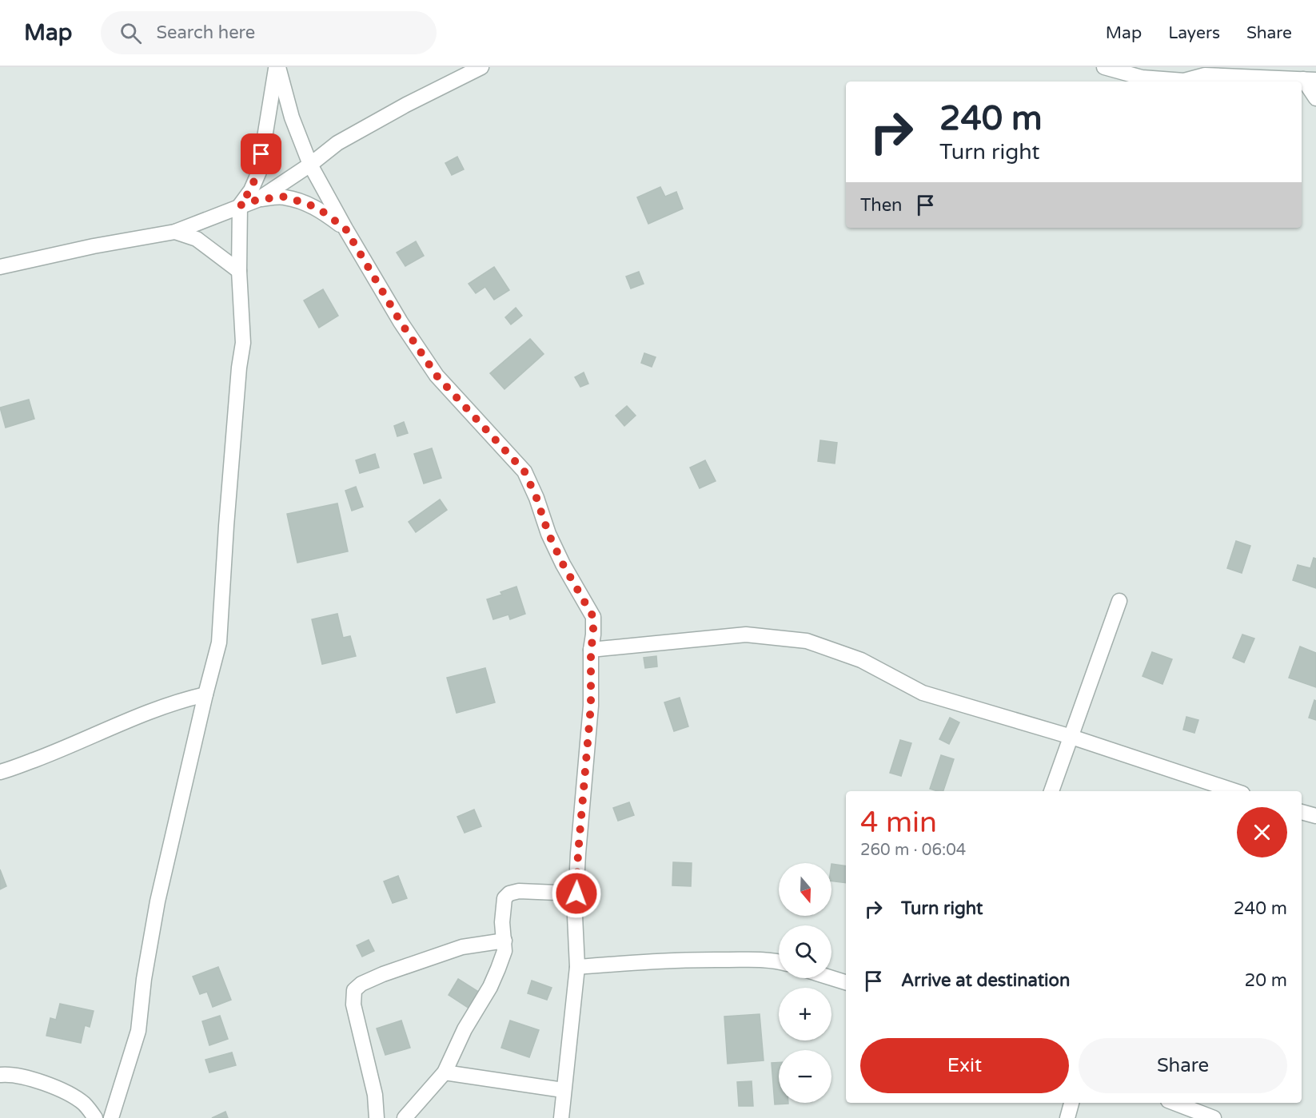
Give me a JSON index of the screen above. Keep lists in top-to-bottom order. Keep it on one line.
{"north":"bottom","page":{"header":"Map","search":"Search here","nav":["Map","Layers","Share"],"turn":["240 m","Turn right"],"then":"Then","heading":["4 min","260 m · 06:04"],"map_buttons":["+","−"],"list":[{"name":"Turn right","value":"240 m"},{"name":"Arrive at destination","value":"20 m"}],"buttons":["Exit","Share"]}}
